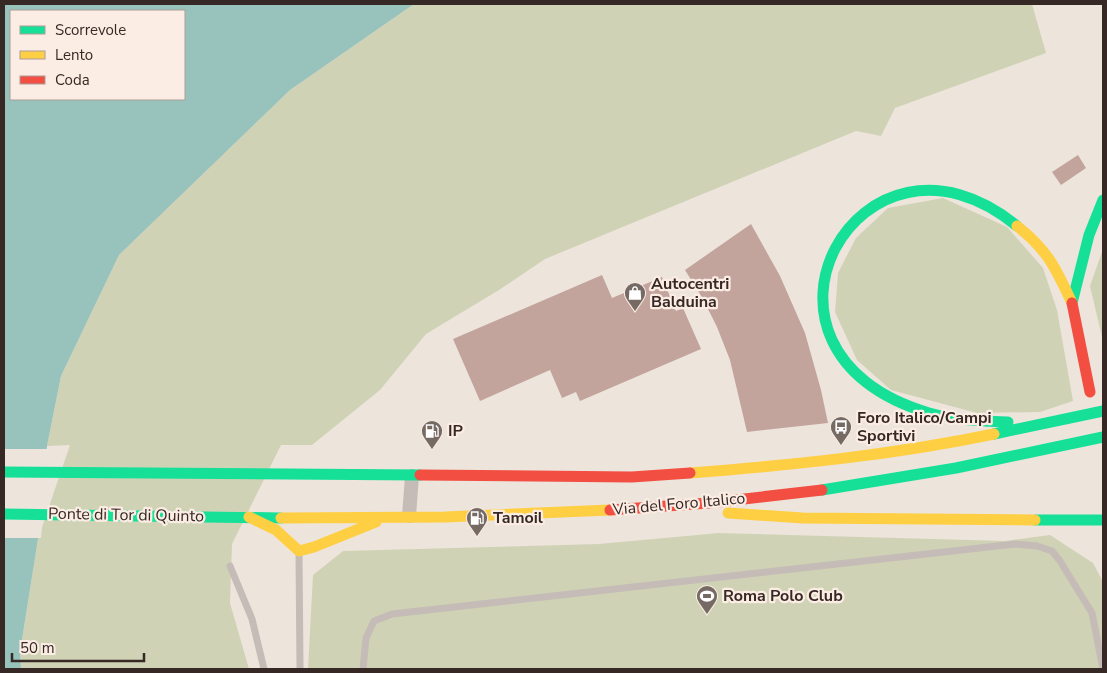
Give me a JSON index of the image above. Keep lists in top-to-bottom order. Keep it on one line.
{"streets":{"main road":["Via del Foro Italico","Ponte di Tor di Quinto"]},"crossings":[["Via del Foro Italico","Ponte di Tor di Quinto"]],"places":{"shop":["Autocentri Balduina"],"bus stop":["Foro Italico/Campi Sportivi"],"fuel station":["IP","Tamoil"],"sports":["Roma Polo Club"]},"legend":["Scorrevole","Lento","Coda"],"scale_bar":"50 m"}
